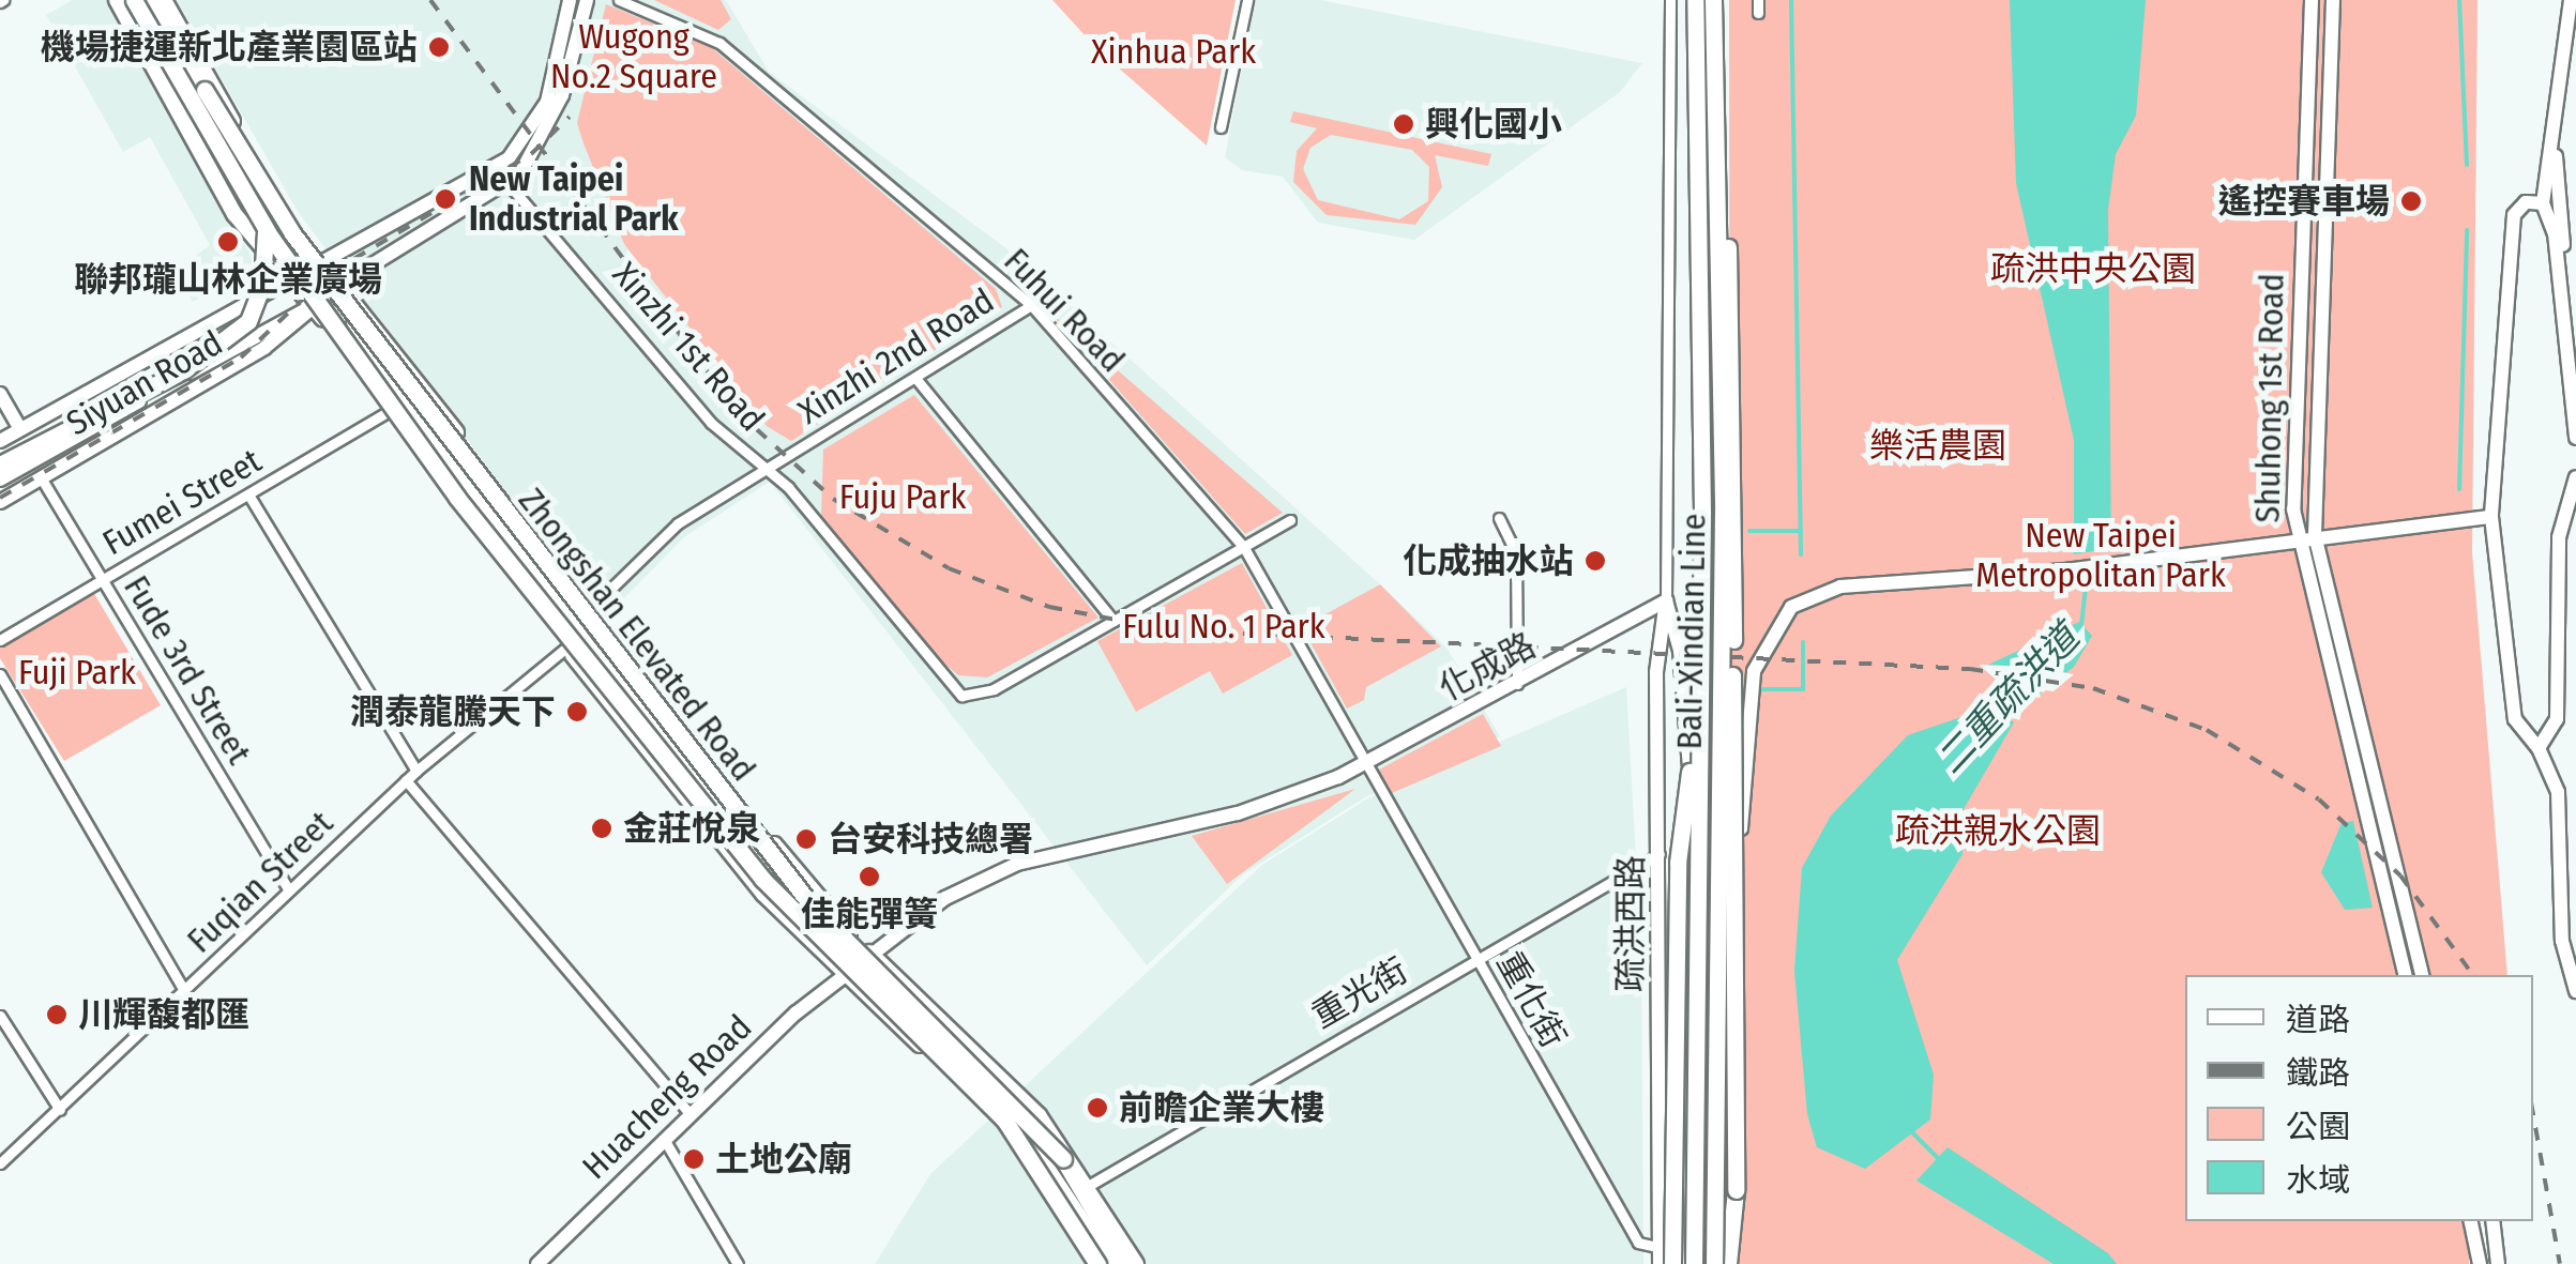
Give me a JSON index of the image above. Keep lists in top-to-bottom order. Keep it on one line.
{"streets":{"highway":["Bali-Xindian Line","Zhongshan Elevated Road"],"street":["Fuhui Road","Xinzhi 1st Road","Xinzhi 2nd Road","Siyuan Road","Shuhong 1st Road","Fumei Street","化成路","Fude 3rd Street","Fuqian Street","疏洪西路","重光街","重化街","Huacheng Road"]},"crossings":[["Fuhui Road","Xinzhi 1st Road"],["Fuhui Road","Xinzhi 2nd Road"],["Fuhui Road","化成路"],["Fuhui Road","重化街"],["Xinzhi 1st Road","Xinzhi 2nd Road"],["Xinzhi 1st Road","Siyuan Road"],["Siyuan Road","Fude 3rd Street"],["Fumei Street","Fude 3rd Street"],["化成路","疏洪西路"],["化成路","重化街"],["化成路","Huacheng Road"],["Fude 3rd Street","Fuqian Street"],["疏洪西路","重光街"],["疏洪西路","重化街"],["重光街","重化街"]],"water":["二重疏洪道"],"parks":["Wugong No.2 Square","Xinhua Park","疏洪中央公園","樂活農園","Fuju Park","New Taipei Metropolitan Park","Fulu No. 1 Park","Fuji Park","疏洪親水公園"],"places":["機場捷運新北產業園區站","興化國小","New Taipei Industrial Park","遙控賽車場","聯邦瓏山林企業廣場","化成抽水站","潤泰龍騰天下","金莊悅泉","台安科技總署","佳能彈簧","川輝馥都匯","前瞻企業大樓","土地公廟"],"legend":["道路","鐵路","公園","水域"]}
